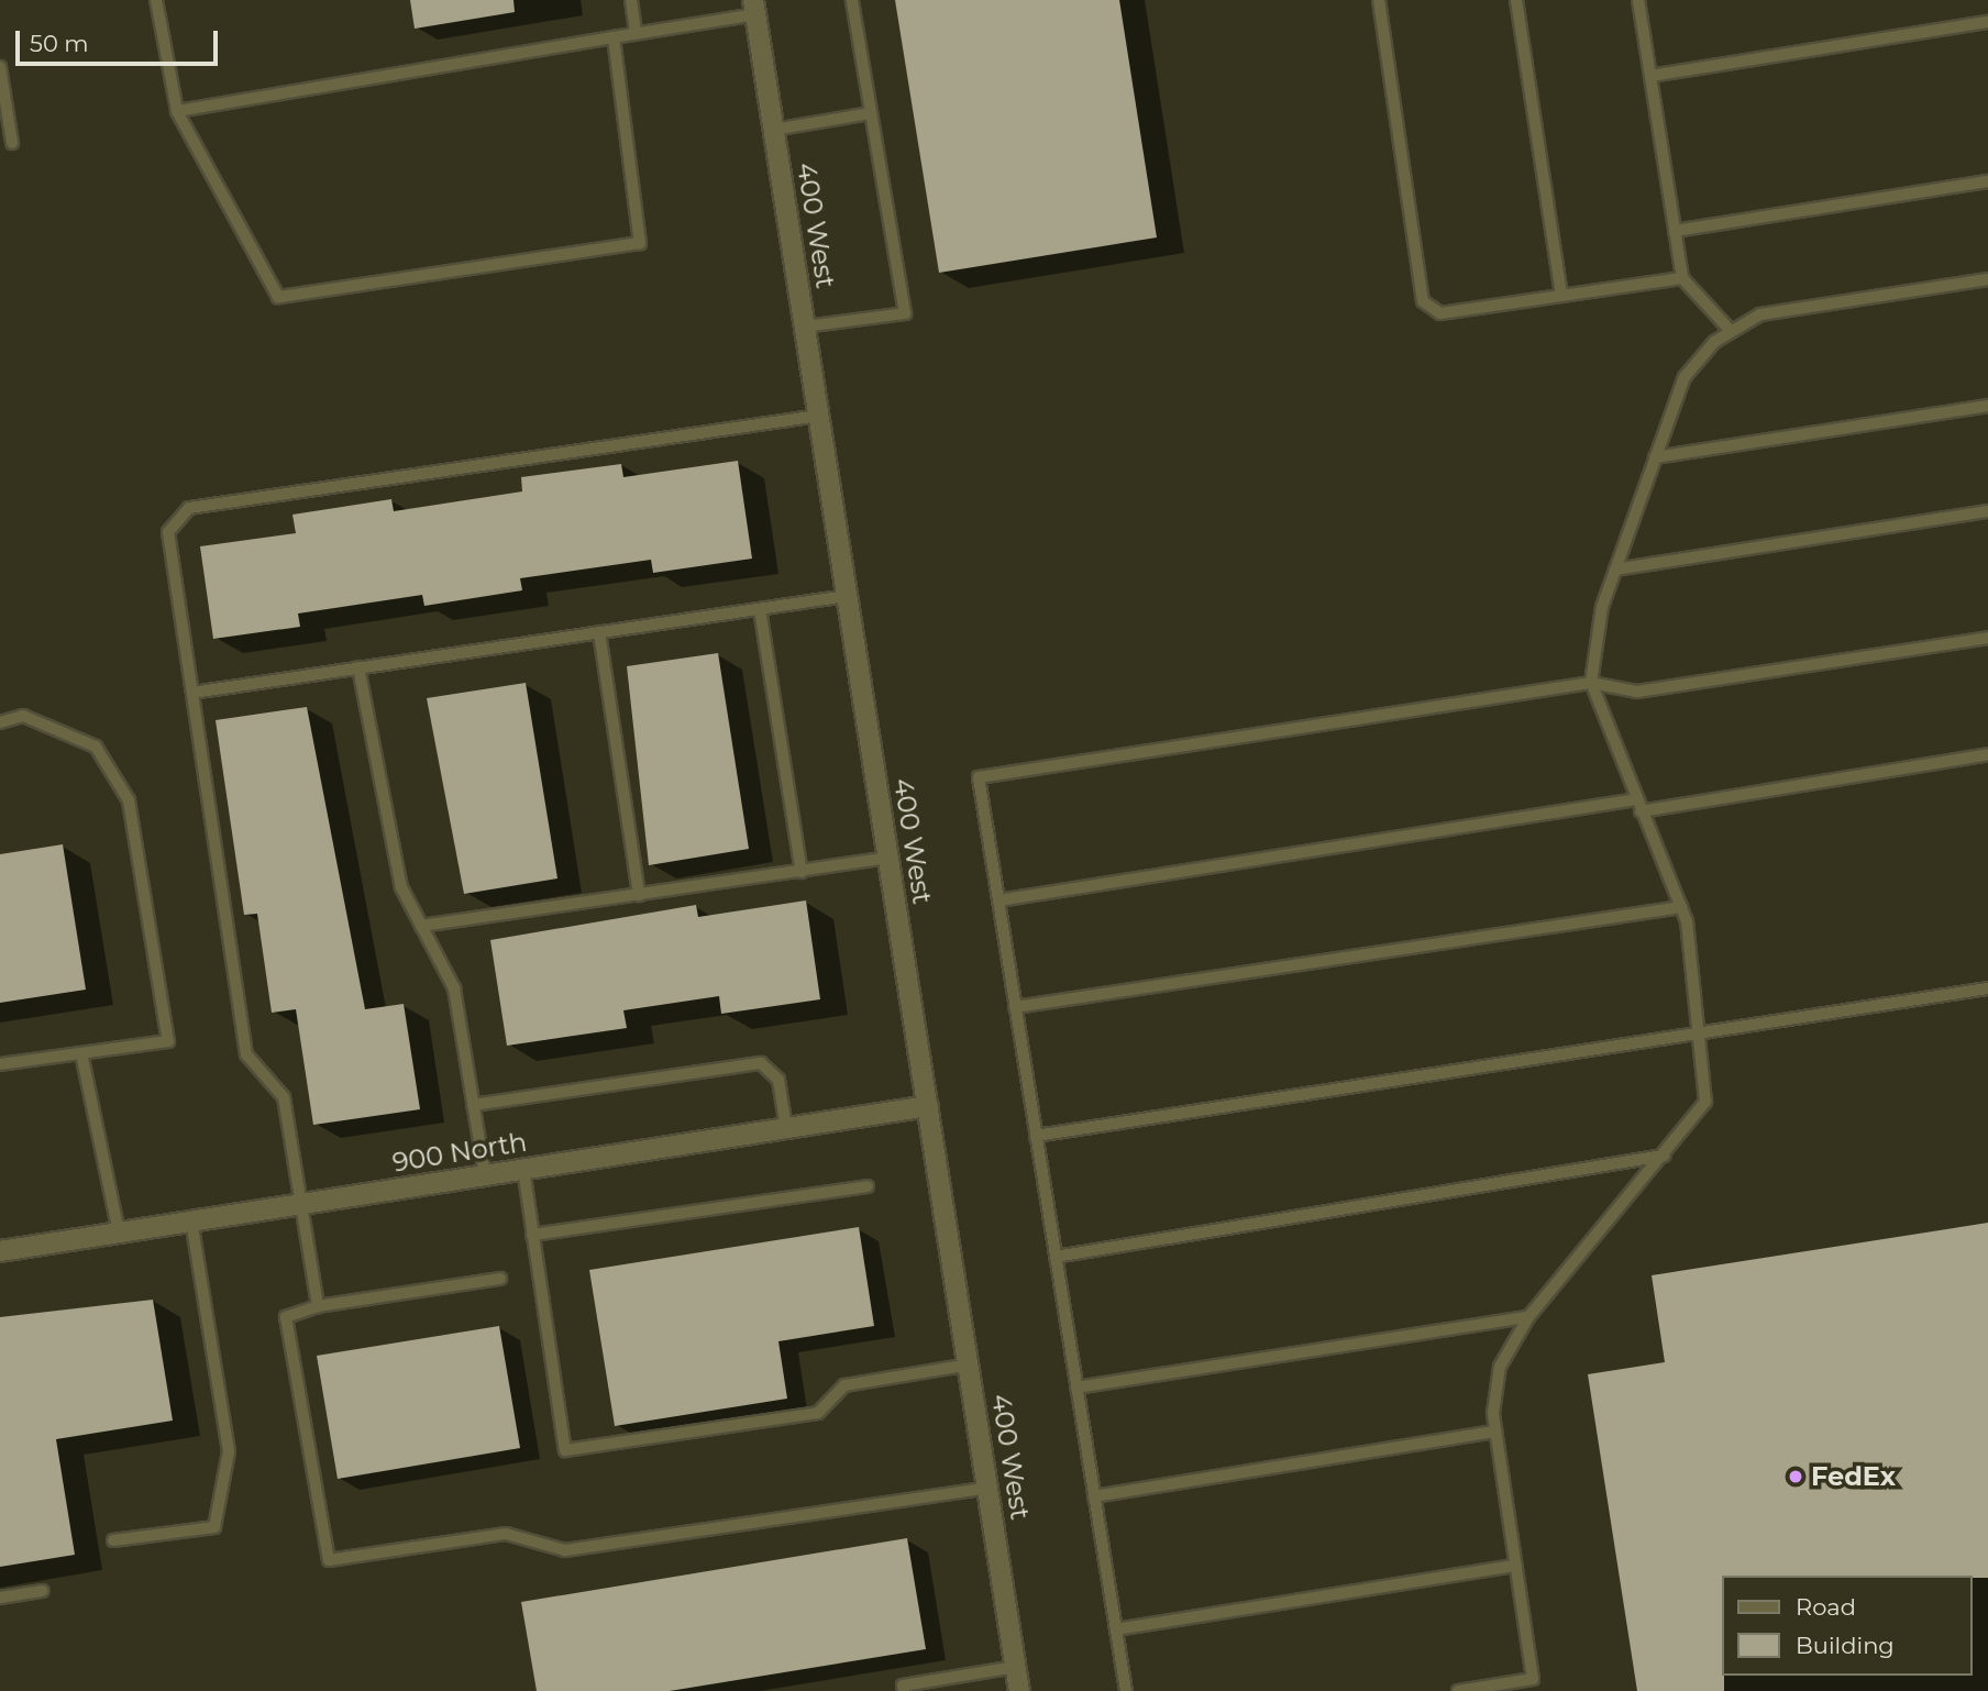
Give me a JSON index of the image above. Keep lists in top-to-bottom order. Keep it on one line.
{"streets":{"street":["400 West","900 North"]},"crossings":[["400 West","900 North"]],"places":["FedEx"],"legend":["Road","Building"],"scale_bar":"50 m"}
